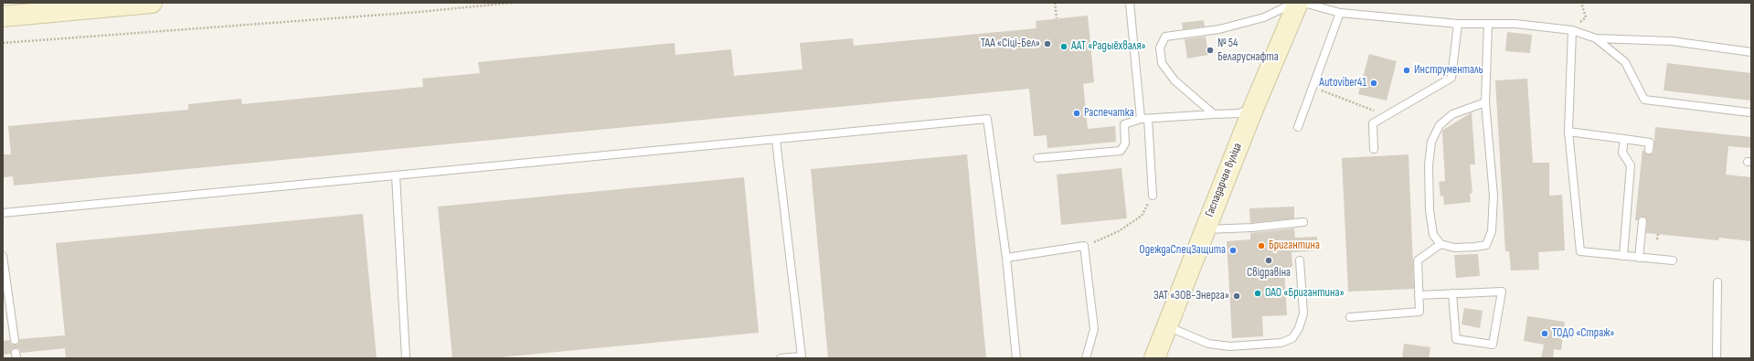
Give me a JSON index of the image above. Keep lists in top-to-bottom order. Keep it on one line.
{"streets":{"street":["Гаспадарчая вуліца"]},"places":["ТАА «Сіці-Бел»","ААТ «Радыёхваля»","№ 54 Беларуснафта","Инструменталь","Autoviber41","Распечатка","Бригантина","ОдеждаСпецЗащита","Свідравіна","ОАО «Бригантина»","ЗАТ «ЗОВ-Энерга»","ТОДО «Страж»"]}
